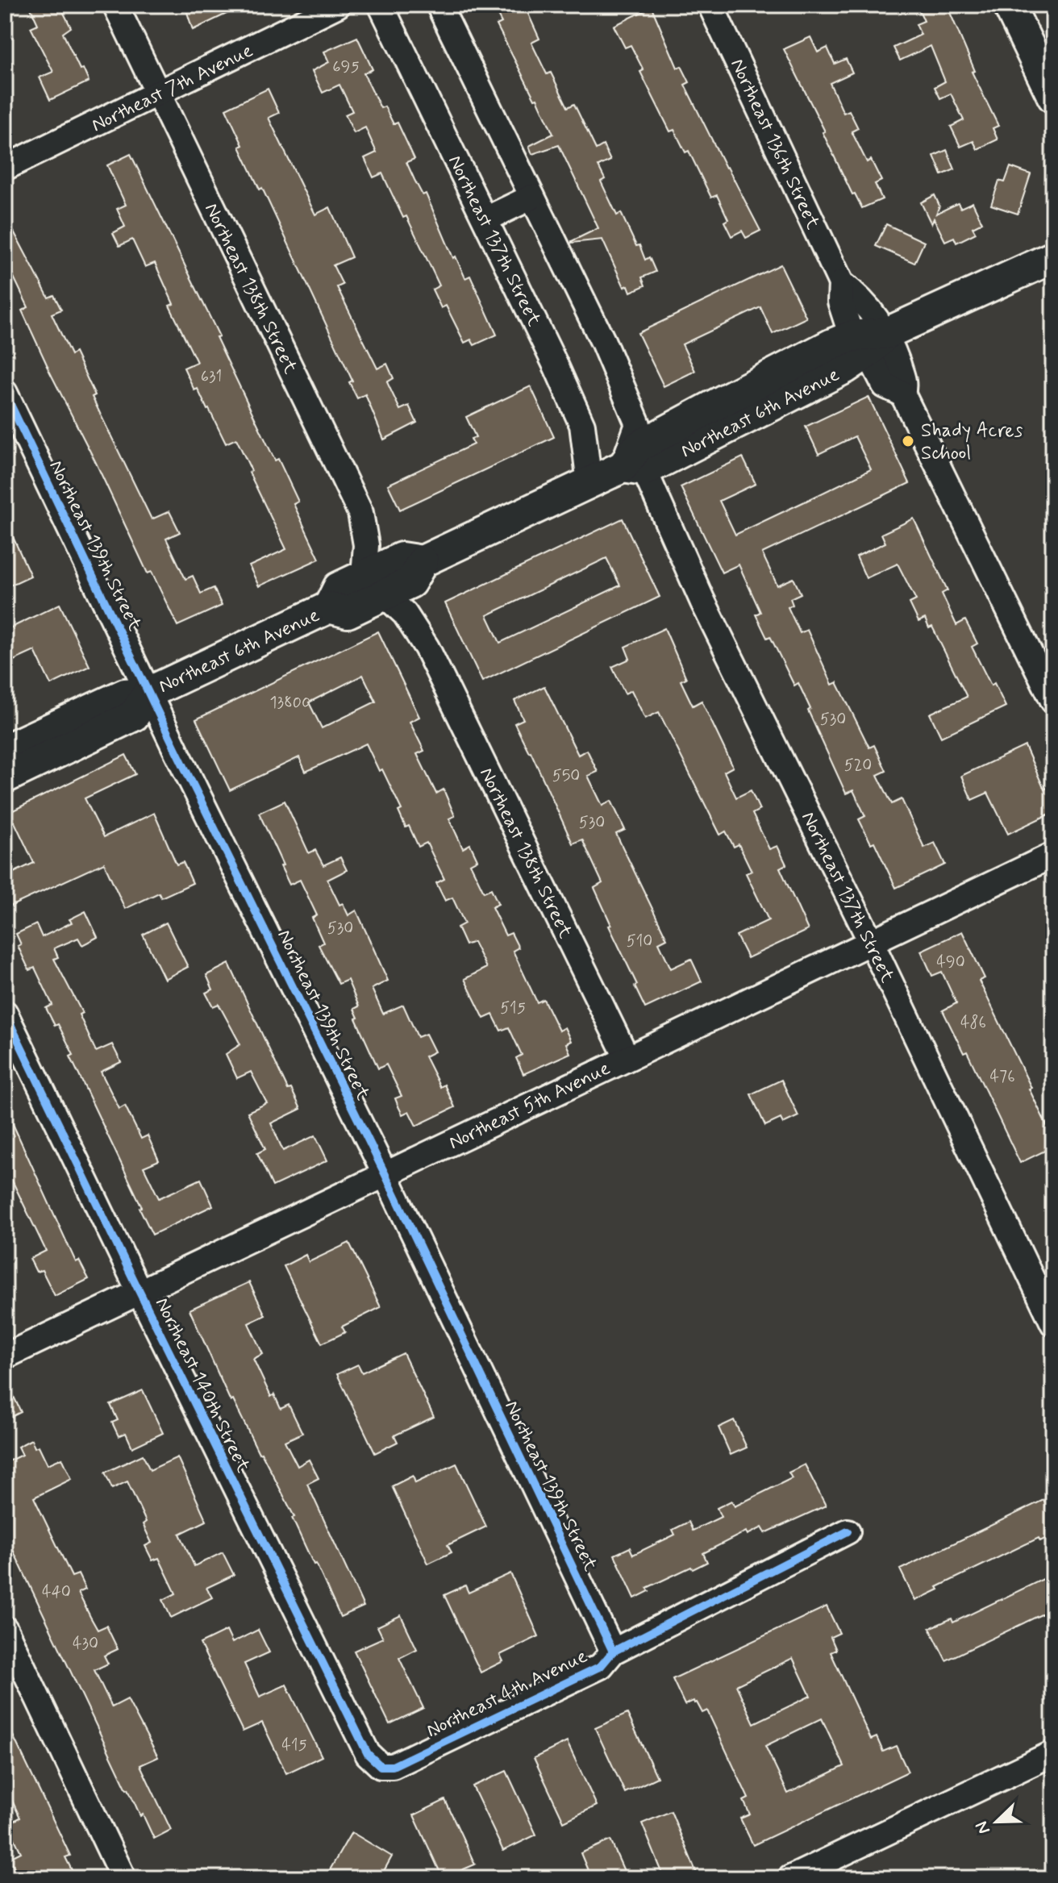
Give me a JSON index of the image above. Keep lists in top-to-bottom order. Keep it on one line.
{"streets":{"main road":["Northeast 6th Avenue"],"street":["Northeast 7th Avenue","Northeast 136th Street","Northeast 137th Street","Northeast 138th Street","Northeast 139th Street","Northeast 5th Avenue","Northeast 140th Street","Northeast 4th Avenue"]},"crossings":[["Northeast 7th Avenue","Northeast 138th Street"],["Northeast 136th Street","Northeast 6th Avenue"],["Northeast 137th Street","Northeast 6th Avenue"],["Northeast 137th Street","Northeast 5th Avenue"],["Northeast 138th Street","Northeast 6th Avenue"],["Northeast 138th Street","Northeast 5th Avenue"],["Northeast 6th Avenue","Northeast 139th Street"],["Northeast 139th Street","Northeast 5th Avenue"],["Northeast 139th Street","Northeast 4th Avenue"],["Northeast 5th Avenue","Northeast 140th Street"],["Northeast 140th Street","Northeast 4th Avenue"]],"places":["Shady Acres School"],"house_numbers":["695","631","13800","530","520","550","530","530","510","490","515","486","476","440","430","415"],"north":"bottom left"}
